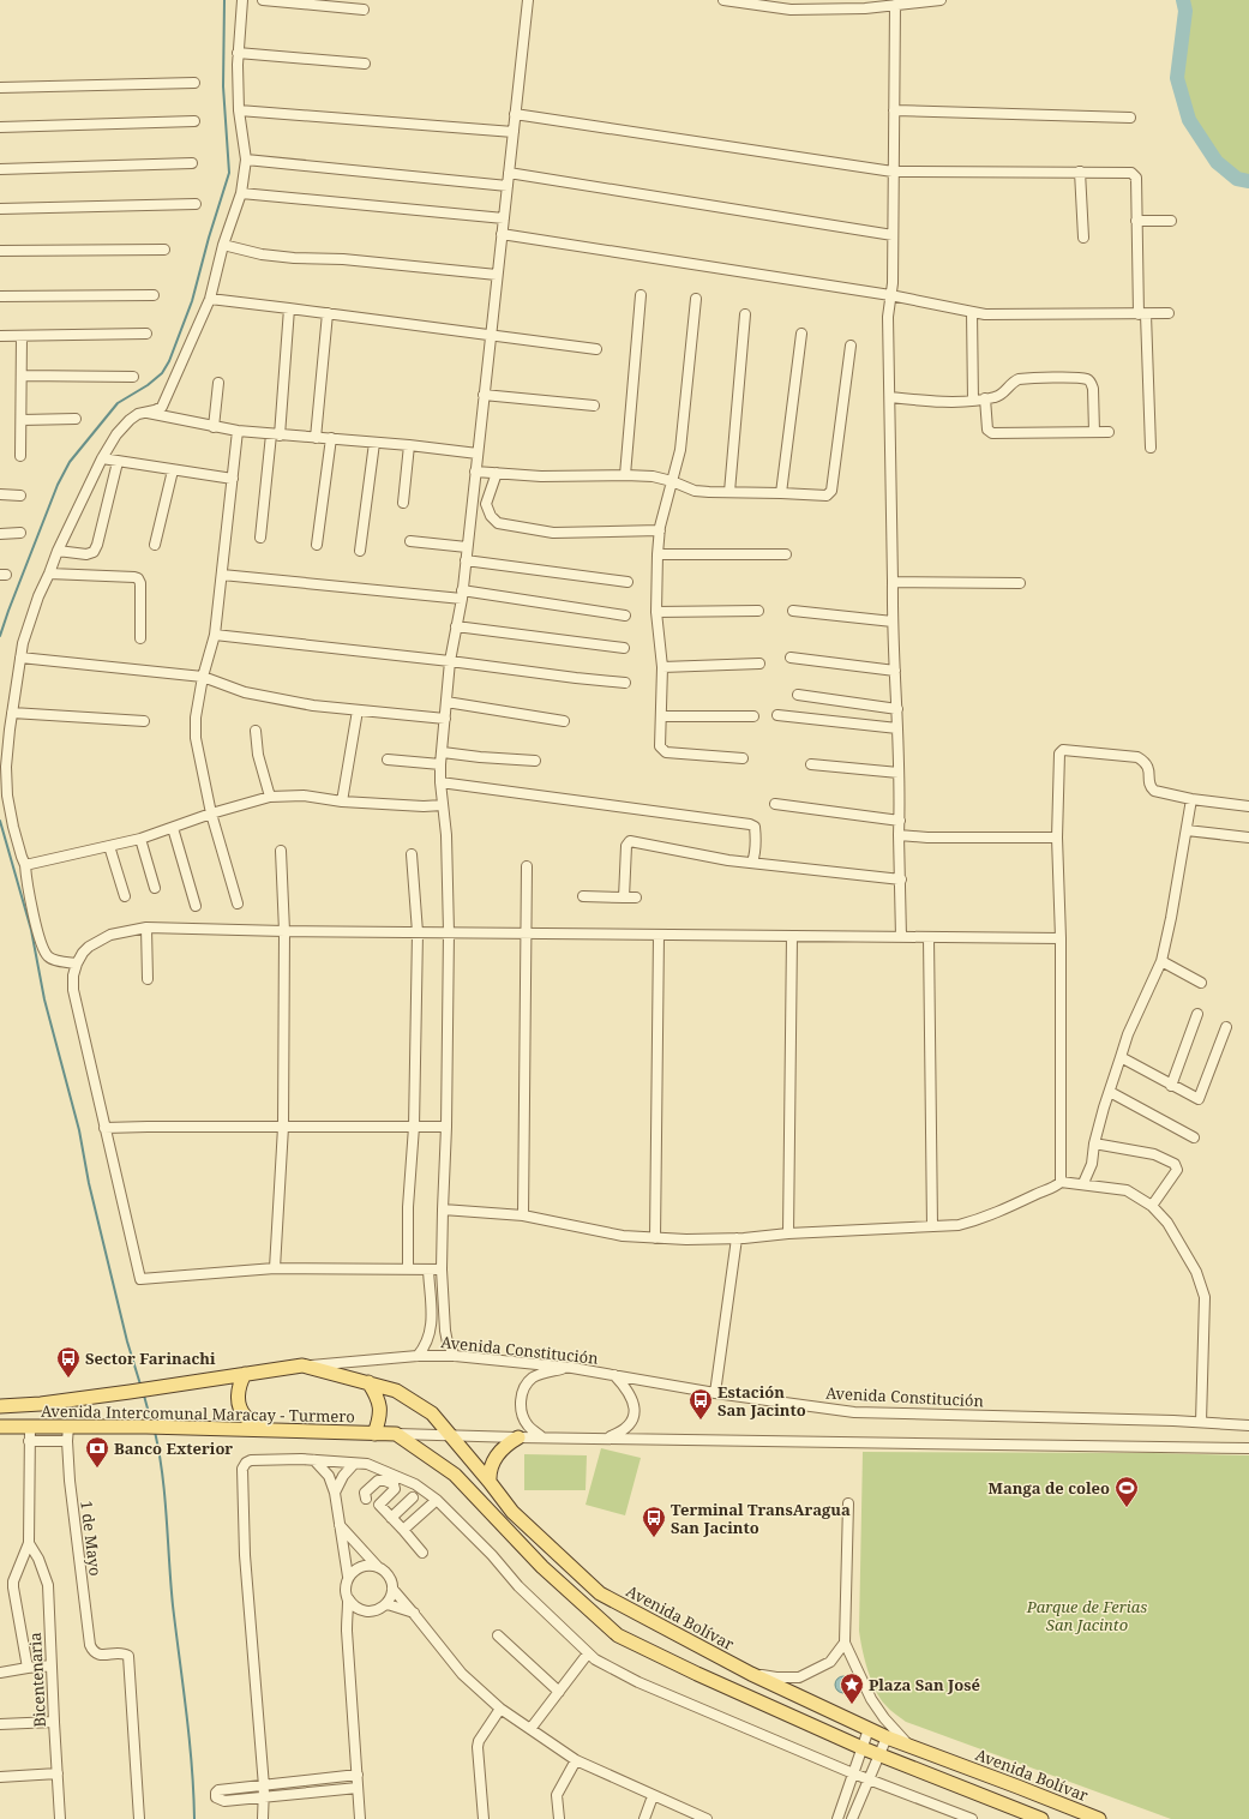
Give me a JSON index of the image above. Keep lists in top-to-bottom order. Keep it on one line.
{"streets":{"main road":["Avenida Intercomunal Maracay - Turmero","Avenida Bolívar"],"street":["Avenida Constitución","1 de Mayo","Bicentenaria"]},"crossings":[["Avenida Constitución","Avenida Intercomunal Maracay - Turmero"],["Avenida Constitución","Avenida Bolívar"],["Avenida Intercomunal Maracay - Turmero","1 de Mayo"],["Avenida Intercomunal Maracay - Turmero","Avenida Bolívar"]],"parks":["Parque de Ferias San Jacinto"],"places":{"bus stop":["Sector Farinachi","Estación San Jacinto","Terminal TransAragua San Jacinto"],"bank":["Banco Exterior"],"sports":["Manga de coleo"],"place":["Plaza San José"]}}
